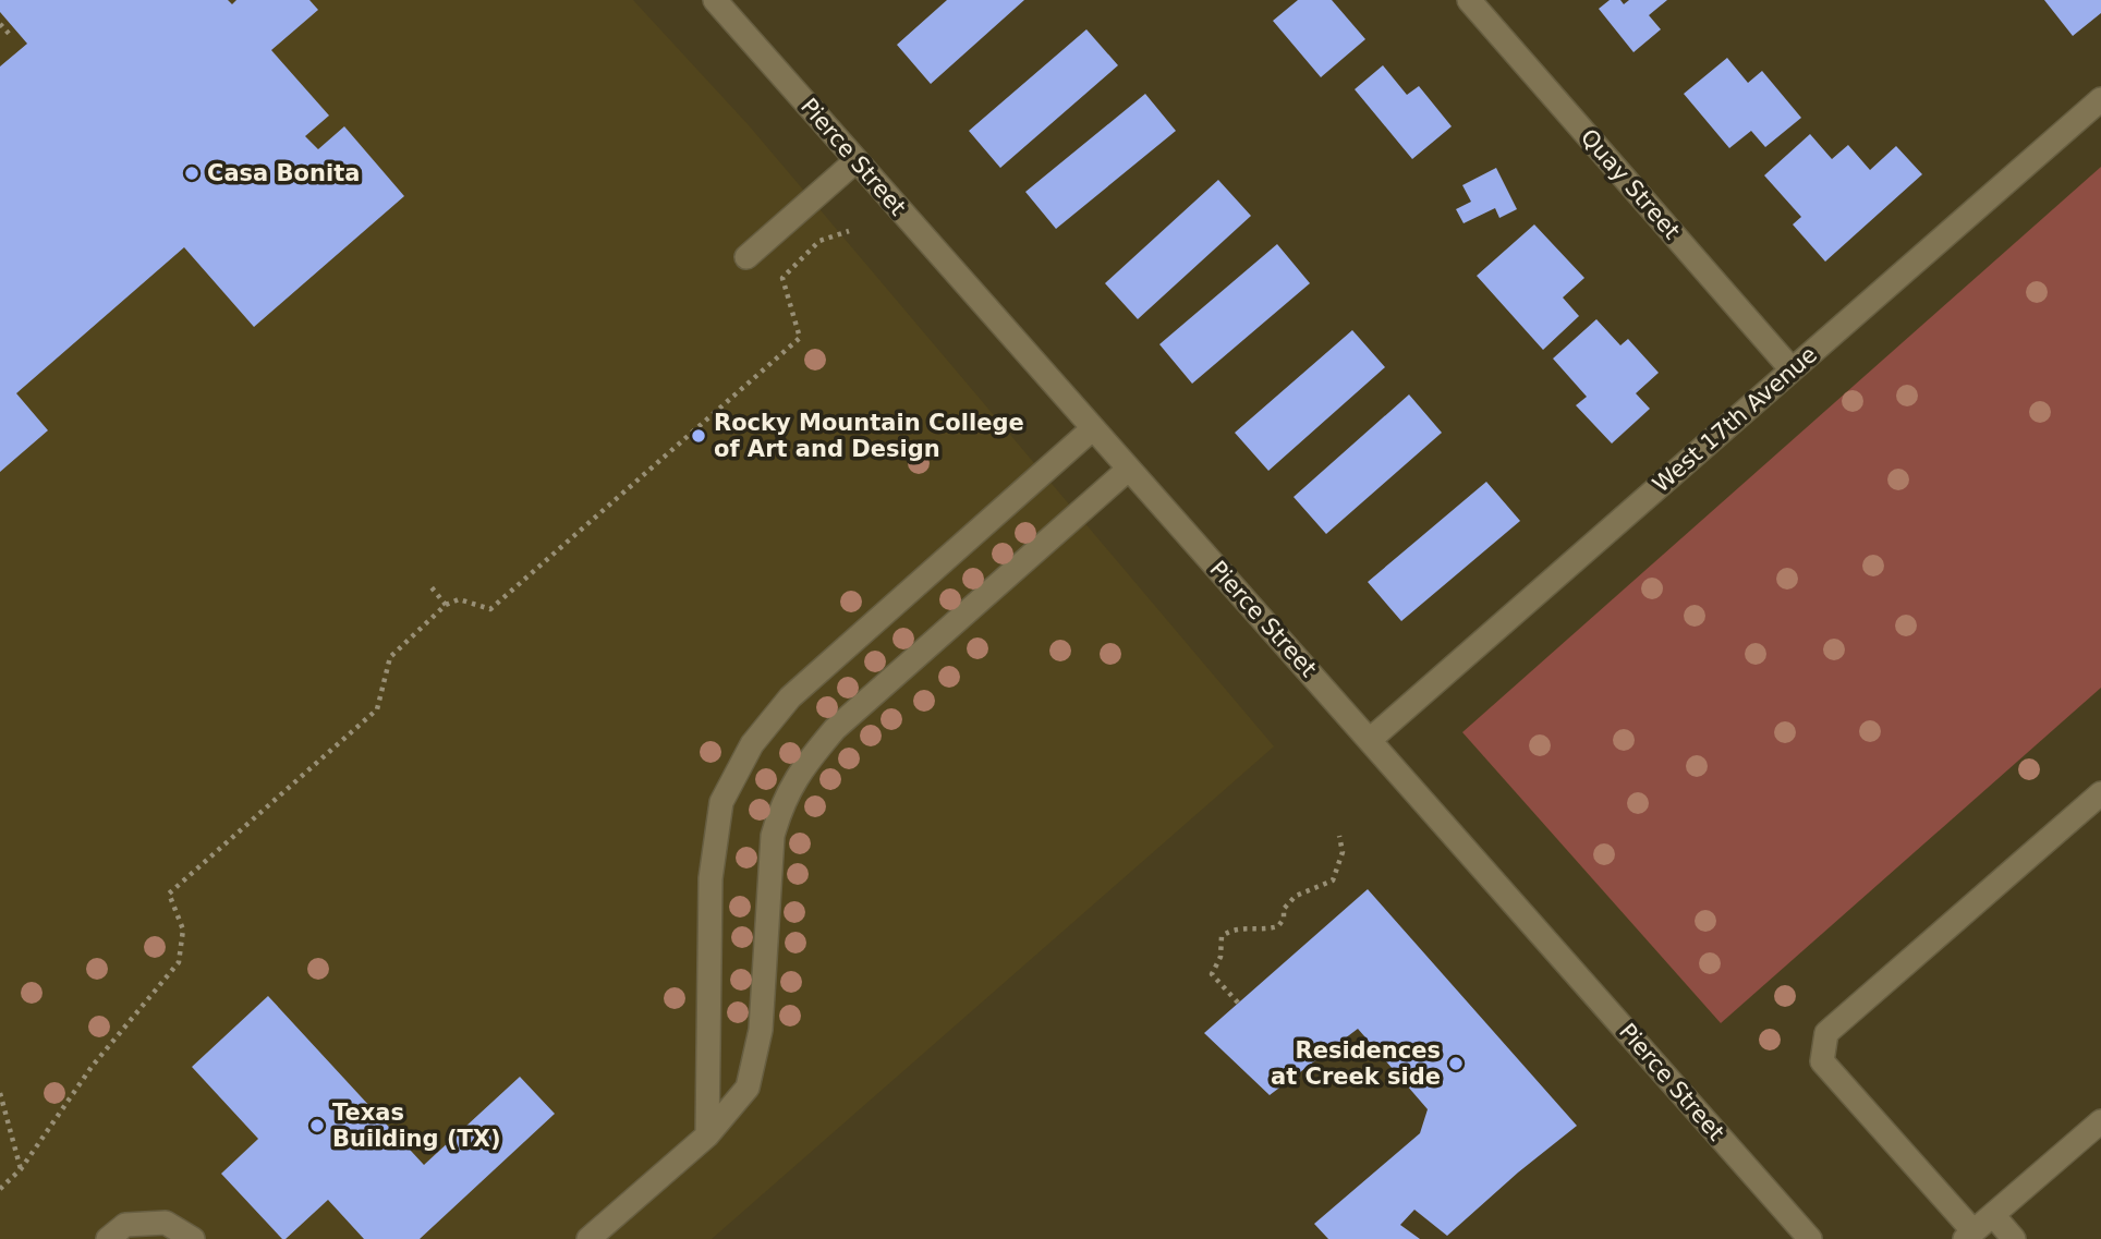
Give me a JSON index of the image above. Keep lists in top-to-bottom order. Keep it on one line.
{"streets":{"street":["Pierce Street","Quay Street","West 17th Avenue"]},"crossings":[["Pierce Street","West 17th Avenue"],["Quay Street","West 17th Avenue"]],"places":["Casa Bonita","Rocky Mountain College of Art and Design","Residences at Creek side","Texas Building (TX)"]}
